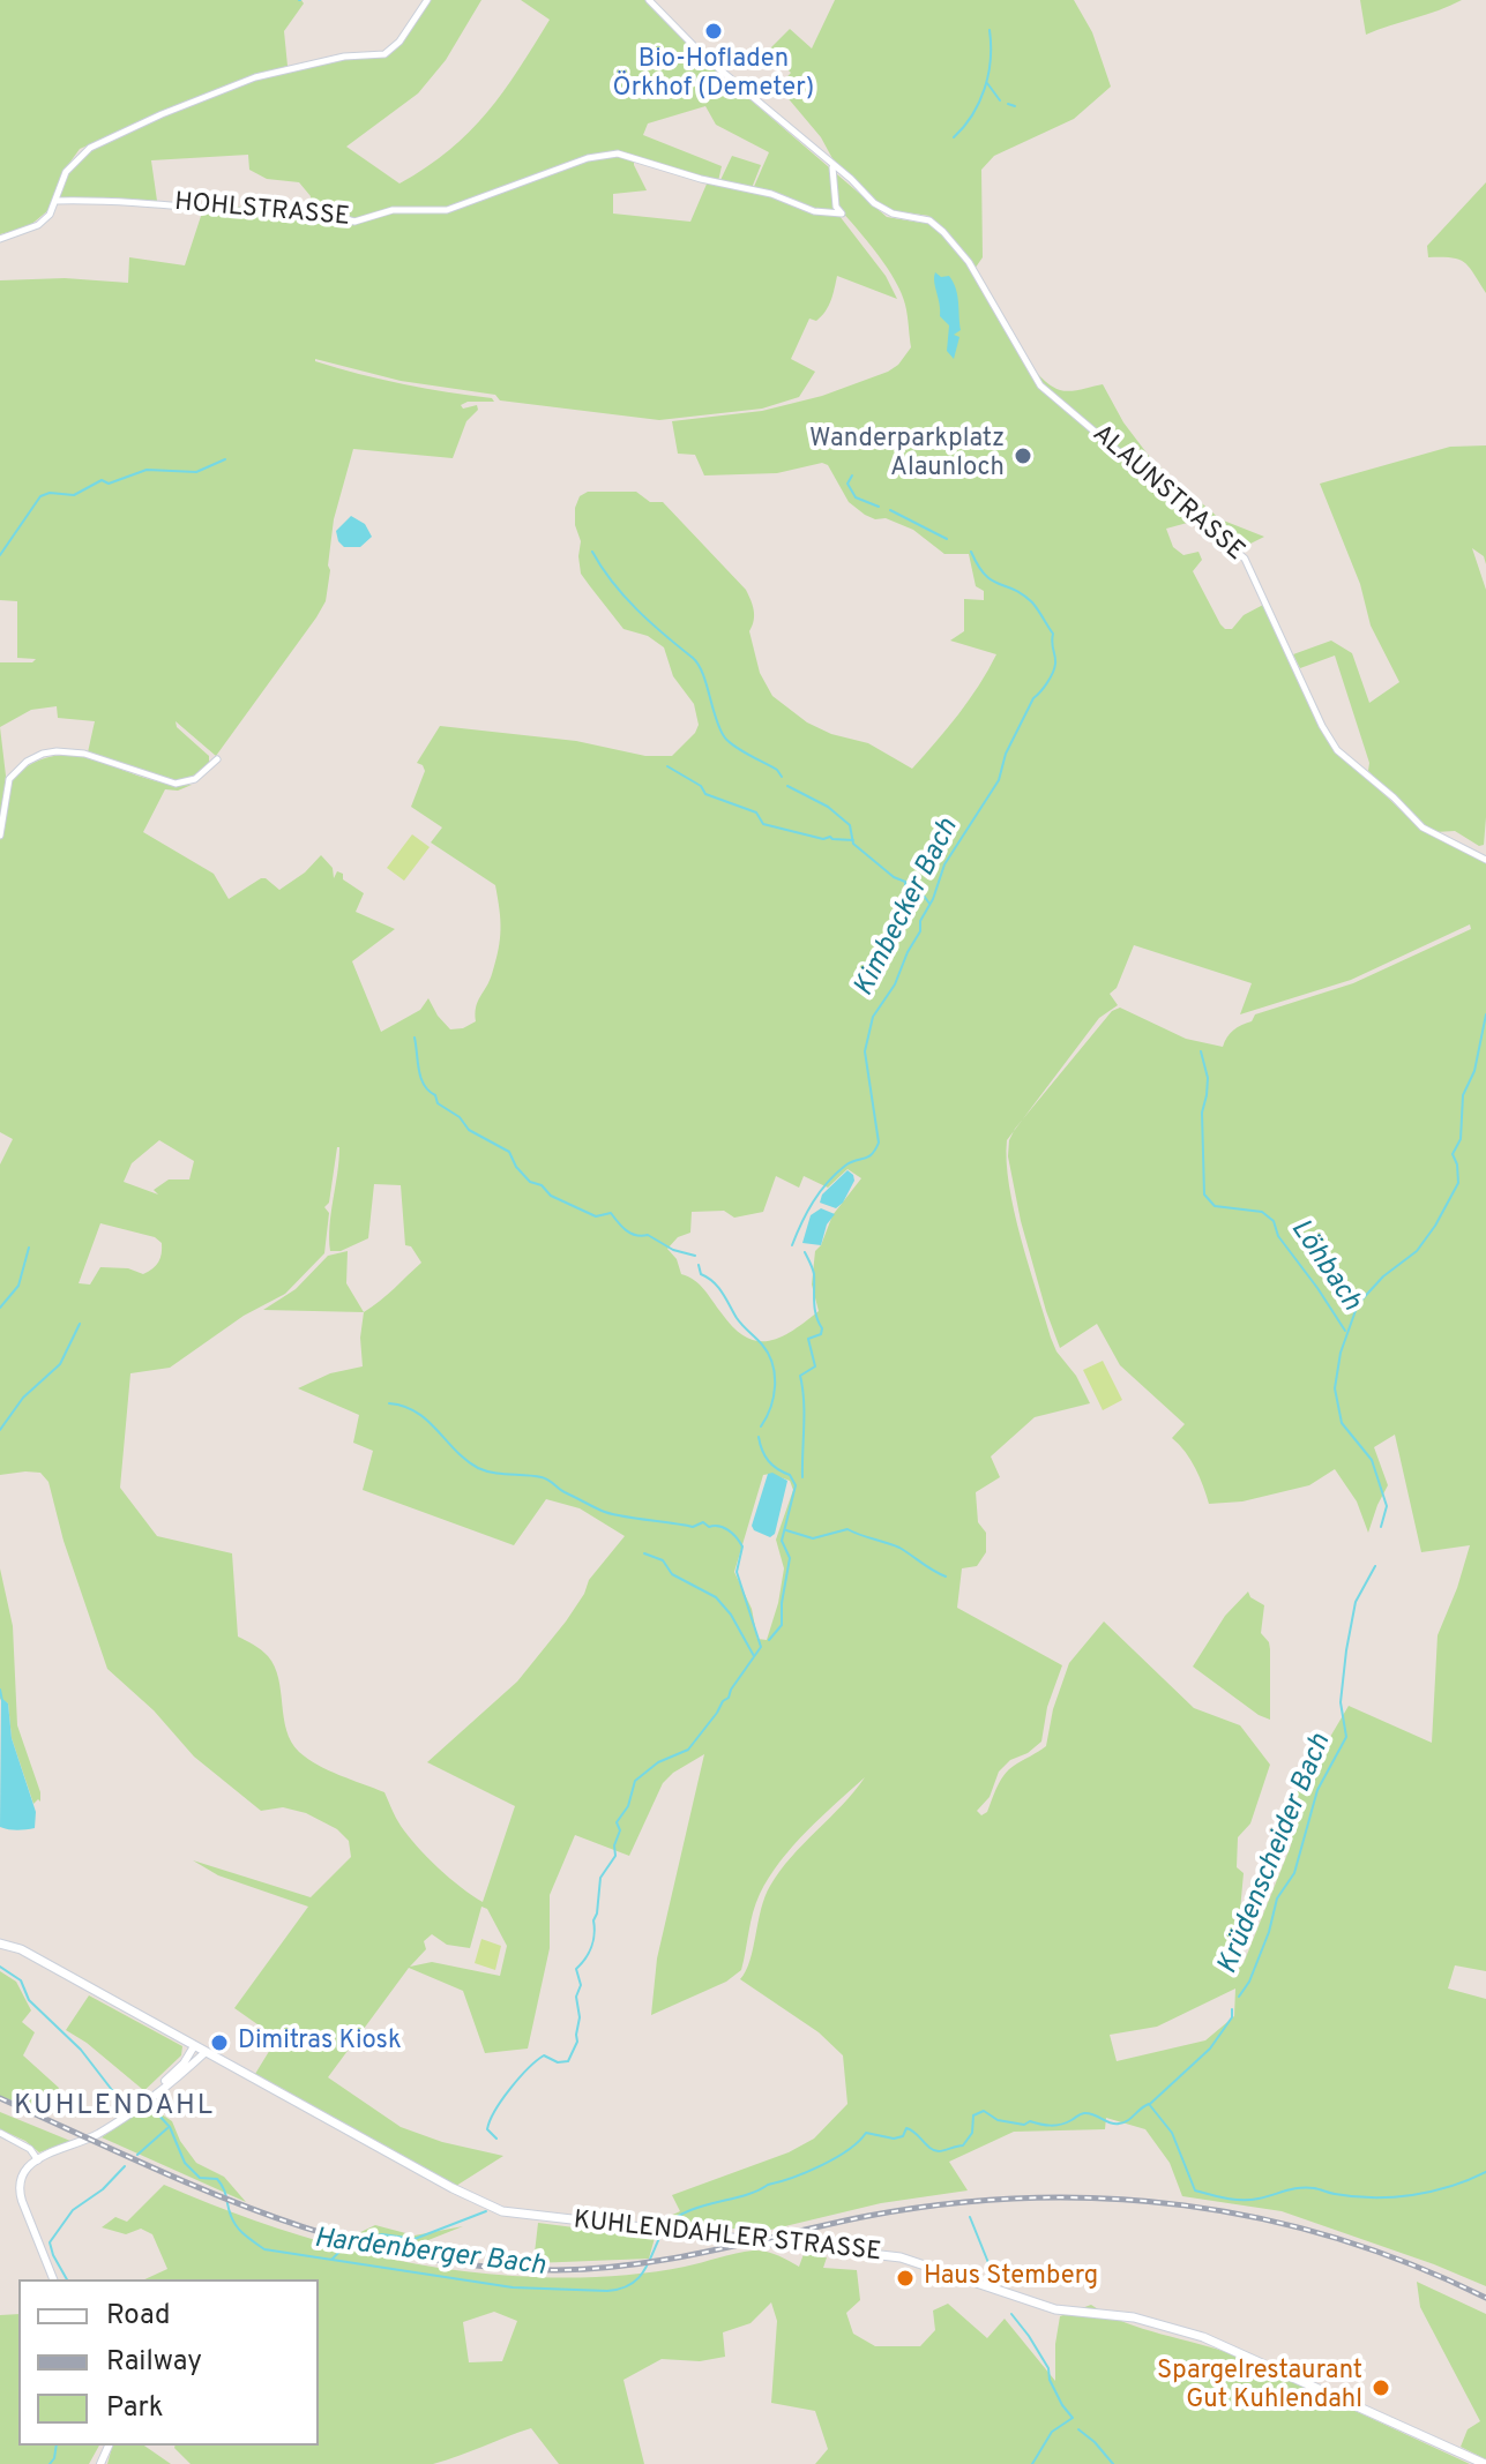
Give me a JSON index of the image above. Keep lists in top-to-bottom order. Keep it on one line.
{"streets":{"main road":["KUHLENDAHLER STRASSE"],"street":["HOHLSTRASSE","ALAUNSTRASSE"]},"crossings":[["HOHLSTRASSE","ALAUNSTRASSE"]],"districts":["KUHLENDAHL"],"water":["Kimbecker Bach","Löhbach","Krüdenscheider Bach","Hardenberger Bach"],"places":["Bio-Hofladen Örkhof (Demeter)","Wanderparkplatz Alaunloch","Dimitras Kiosk","Haus Stemberg","Spargelrestaurant Gut Kuhlendahl"],"legend":["Road","Railway","Park"]}
